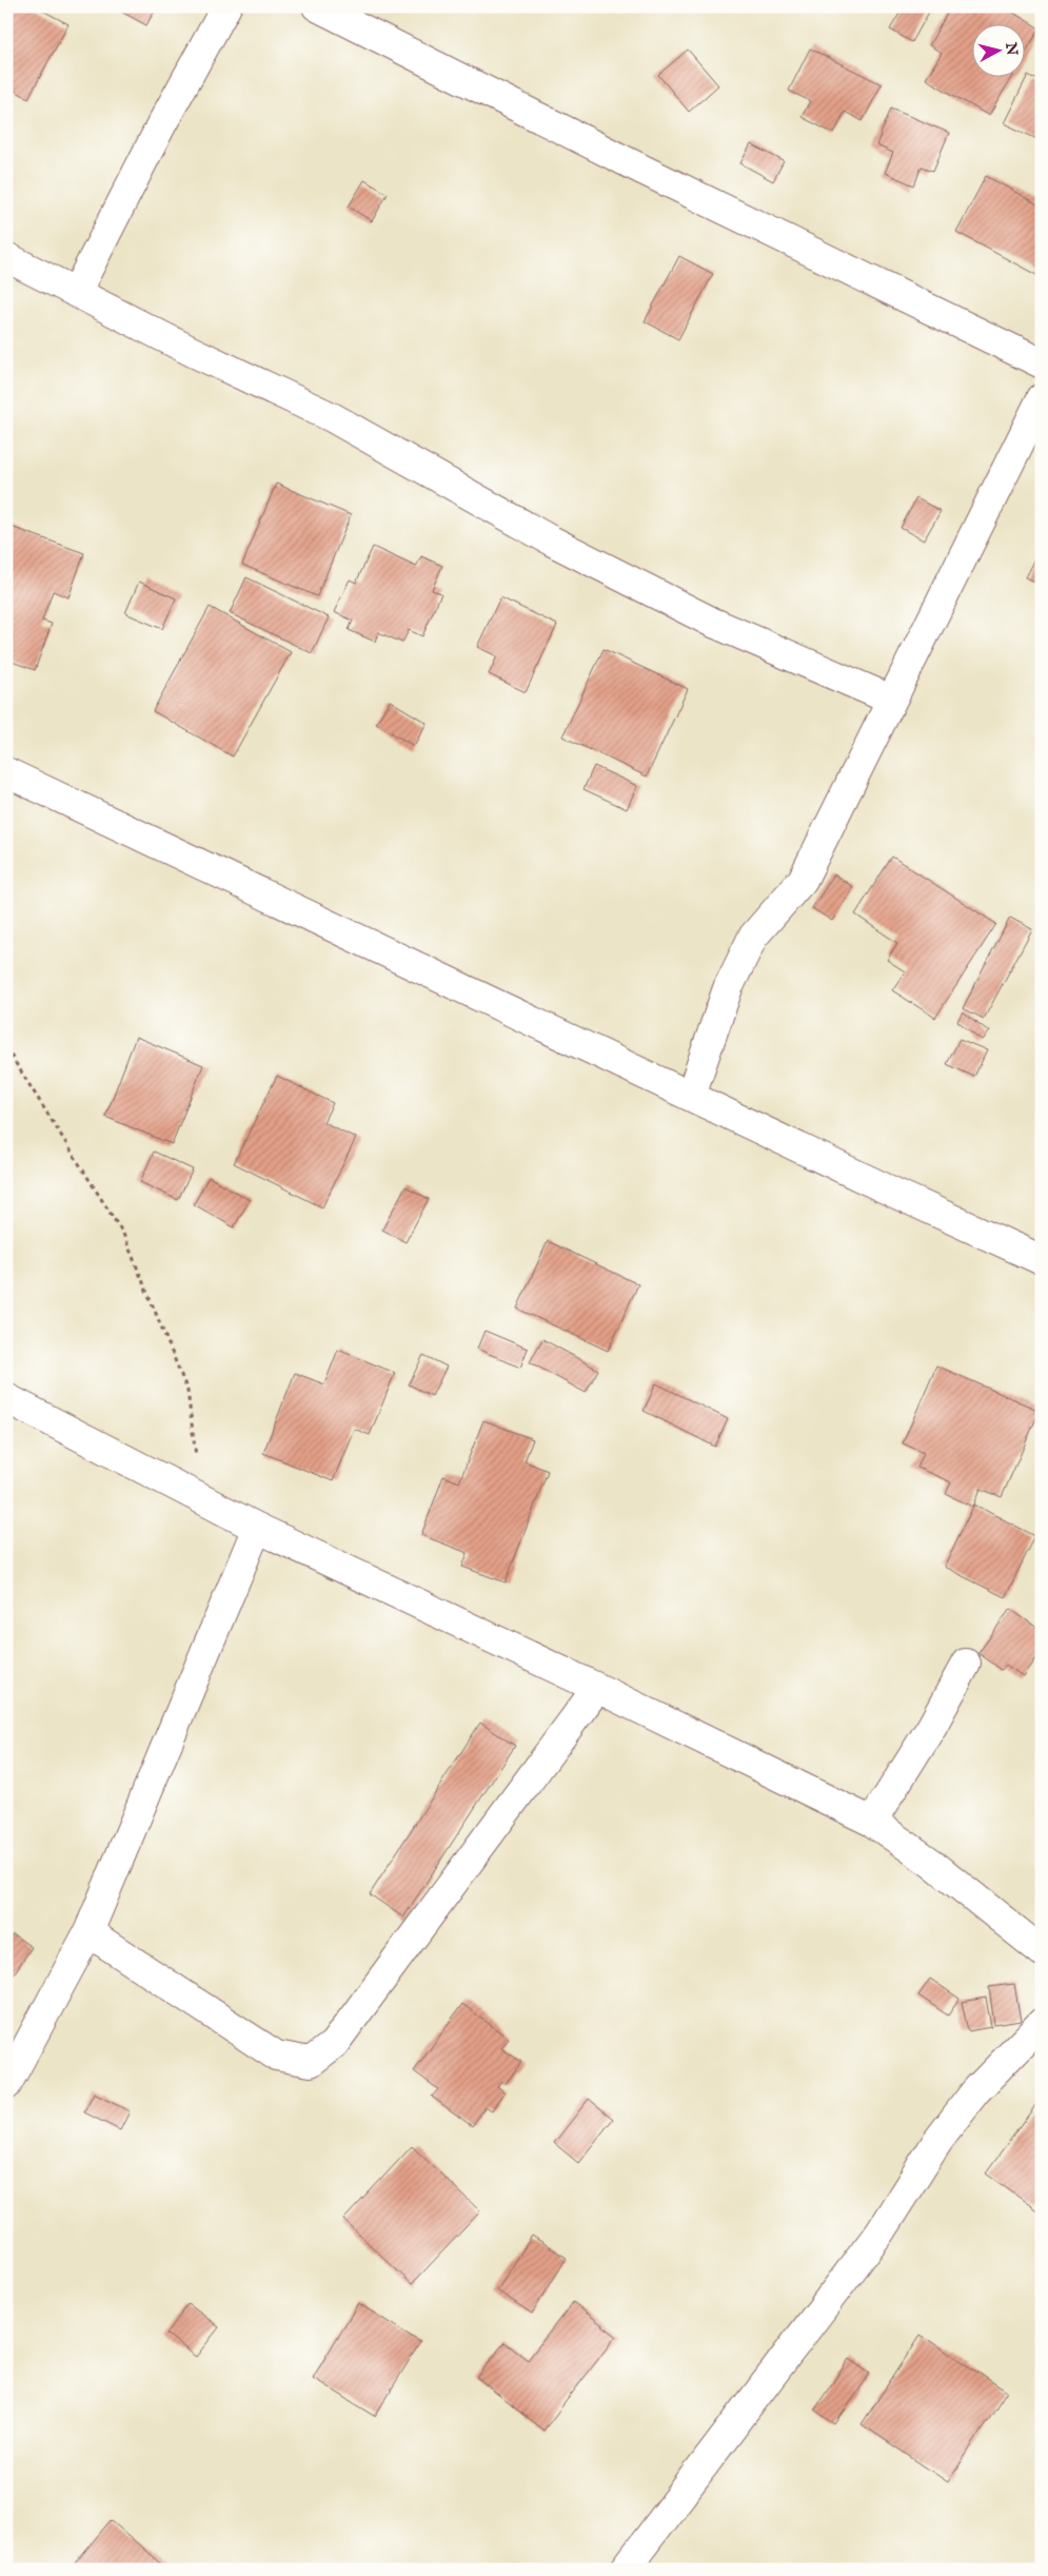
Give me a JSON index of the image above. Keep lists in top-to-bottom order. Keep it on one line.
{"north":"right"}
